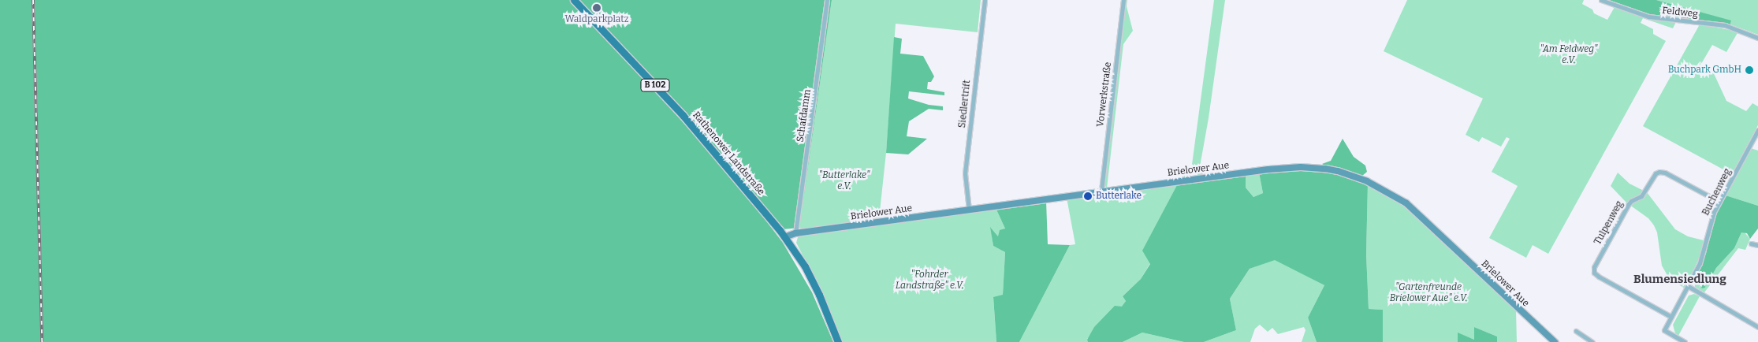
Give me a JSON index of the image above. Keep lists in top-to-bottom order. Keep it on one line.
{"streets":{"main road":["B 102","Rathenower Landstraße"],"street":["Feldweg","Vorwerkstraße","Siedlertrift","Schafdamm","Brielower Aue","Buchenweg","Tulpenweg"]},"crossings":[["Vorwerkstraße","Brielower Aue"],["Siedlertrift","Brielower Aue"],["Schafdamm","Brielower Aue"],["Rathenower Landstraße","Brielower Aue"],["Buchenweg","Tulpenweg"]],"districts":["Blumensiedlung"],"parks":["\"Am Feldweg\" e.V.","\"Butterlake\" e.V.","\"Fohrder Landstraße\" e.V.","\"Gartenfreunde Brielower Aue\" e.V."],"places":["Waldparkplatz","Buchpark GmbH","Butterlake"]}
